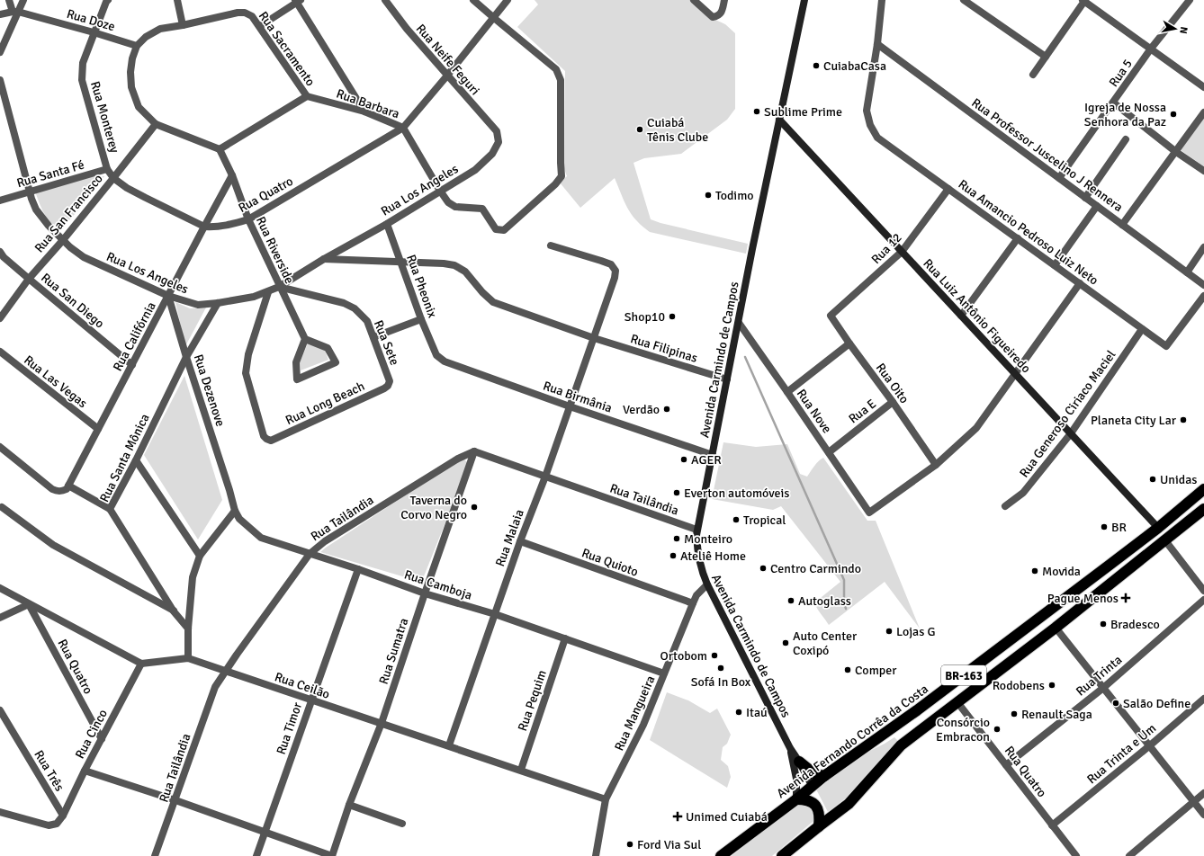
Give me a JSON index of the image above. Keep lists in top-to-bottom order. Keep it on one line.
{"streets":{"highway":["BR-163","Avenida Fernando Corrêa da Costa"],"main road":["Rua Luiz Antônio Figueiredo","Avenida Carmindo de Campos"],"street":["Rua Doze","Rua Sacramento","Rua Neife Feguri","Rua 5","Rua Barbara","Rua Monterey","Rua Professor Juscelino J Rennera","Rua Santa Fé","Rua Los Angeles","Rua Quatro","Rua San Francisco","Rua Amancio Pedroso Luiz Neto","Rua 12","Rua Riverside","Rua Pheonix","Rua San Diego","Rua Califórnia","Rua Sete","Rua Filipinas","Rua Las Vegas","Rua Oito","Rua Dezenove","Rua Birmânia","Rua Long Beach","Rua Nove","Rua E","Rua Generoso Ciriaco Maciel","Rua Santa Mônica","Rua Tailândia","Rua Malaia","Rua Quioto","Rua Camboja","Rua Sumatra","Rua Trinta","Rua Ceilão","Rua Pequim","Rua Mangueira","Rua Timor","Rua Cinco","Rua Trinta e Um","Rua Três"]},"crossings":[["Rua Doze","Rua Sacramento"],["Rua Doze","Rua Monterey"],["Rua Sacramento","Rua Barbara"],["Rua Sacramento","Rua Riverside"],["Rua Neife Feguri","Rua Los Angeles"],["Rua 5","Rua Professor Juscelino J Rennera"],["Rua Barbara","Rua Los Angeles"],["Rua Barbara","Rua Quatro"],["Rua Monterey","Rua Santa Fé"],["Rua Monterey","Rua Quatro"],["Rua Monterey","Rua San Francisco"],["Rua Professor Juscelino J Rennera","Rua Amancio Pedroso Luiz Neto"],["Rua Santa Fé","Rua Los Angeles"],["Rua Los Angeles","Rua San Francisco"],["Rua Los Angeles","Rua Riverside"],["Rua Los Angeles","Rua Pheonix"],["Rua Los Angeles","Rua Califórnia"],["Rua Los Angeles","Rua Sete"],["Rua Los Angeles","Rua Filipinas"],["Rua Los Angeles","Rua Dezenove"],["Rua Los Angeles","Rua Long Beach"],["Rua Los Angeles","Rua Santa Mônica"],["Rua Quatro","Rua San Francisco"],["Rua Quatro","Rua Riverside"],["Rua Quatro","Rua Califórnia"],["Rua Quatro","BR-163"],["Rua Quatro","Rua Trinta"],["Rua Quatro","Rua Cinco"],["Rua Quatro","Rua Trinta e Um"],["Rua San Francisco","Rua San Diego"],["Rua Amancio Pedroso Luiz Neto","Rua 12"],["Rua Amancio Pedroso Luiz Neto","Rua Generoso Ciriaco Maciel"],["Rua 12","Rua Luiz Antônio Figueiredo"],["Rua 12","Rua Oito"],["Rua Riverside","Rua Califórnia"],["Rua Riverside","Rua Sete"],["Rua Pheonix","Rua Filipinas"],["Rua Pheonix","Rua Birmânia"],["Rua San Diego","Rua Califórnia"],["Rua Luiz Antônio Figueiredo","Avenida Carmindo de Campos"],["Rua Luiz Antônio Figueiredo","Rua Generoso Ciriaco Maciel"],["Rua Luiz Antônio Figueiredo","Avenida Fernando Corrêa da Costa"],["Rua Califórnia","Rua Las Vegas"],["Rua Califórnia","Rua Dezenove"],["Rua Sete","Rua Long Beach"],["Rua Filipinas","Avenida Carmindo de Campos"],["Rua Filipinas","Rua Malaia"],["Avenida Carmindo de Campos","Rua Birmânia"],["Avenida Carmindo de Campos","Rua Nove"],["Avenida Carmindo de Campos","Rua Tailândia"],["Avenida Carmindo de Campos","Rua Mangueira"],["Avenida Carmindo de Campos","Avenida Fernando Corrêa da Costa"],["Rua Oito","Rua Nove"],["Rua Oito","Rua E"],["Rua Dezenove","Rua Santa Mônica"],["Rua Dezenove","Rua Camboja"],["Rua Birmânia","Rua Malaia"],["Rua Nove","Rua E"],["Rua Tailândia","Rua Malaia"],["Rua Tailândia","Rua Camboja"],["Rua Tailândia","Rua Sumatra"],["Rua Tailândia","Rua Ceilão"],["Rua Malaia","Rua Quioto"],["Rua Malaia","Rua Camboja"],["Rua Malaia","Rua Ceilão"],["Rua Quioto","Rua Mangueira"],["Rua Camboja","Rua Sumatra"],["Rua Camboja","Rua Pequim"],["Rua Camboja","Rua Mangueira"],["Rua Camboja","Rua Timor"],["Rua Sumatra","Rua Ceilão"],["Rua Ceilão","Rua Pequim"],["Rua Ceilão","Rua Mangueira"],["Rua Ceilão","Rua Timor"],["Rua Ceilão","Rua Cinco"],["Rua Cinco","Rua Três"]],"places":{"other":["CuiabaCasa","Sublime Prime","Igreja de Nossa Senhora da Paz","Cuiabá Tênis Clube","Todimo","Shop10","Verdão","Planeta City Lar","AGER","Unidas","Everton automóveis","Taverna do Corvo Negro","Tropical","BR","Monteiro","Ateliê Home","Centro Carmindo","Movida","Autoglass","Bradesco","Lojas G","Auto Center Coxipó","Ortobom","Sofá In Box","Comper","Rodobens","Salão Define","Itaú","Renault Saga","Consórcio Embracon","Ford Via Sul"],"health":["Pague Menos","Unimed Cuiabá"]},"north":"right"}
